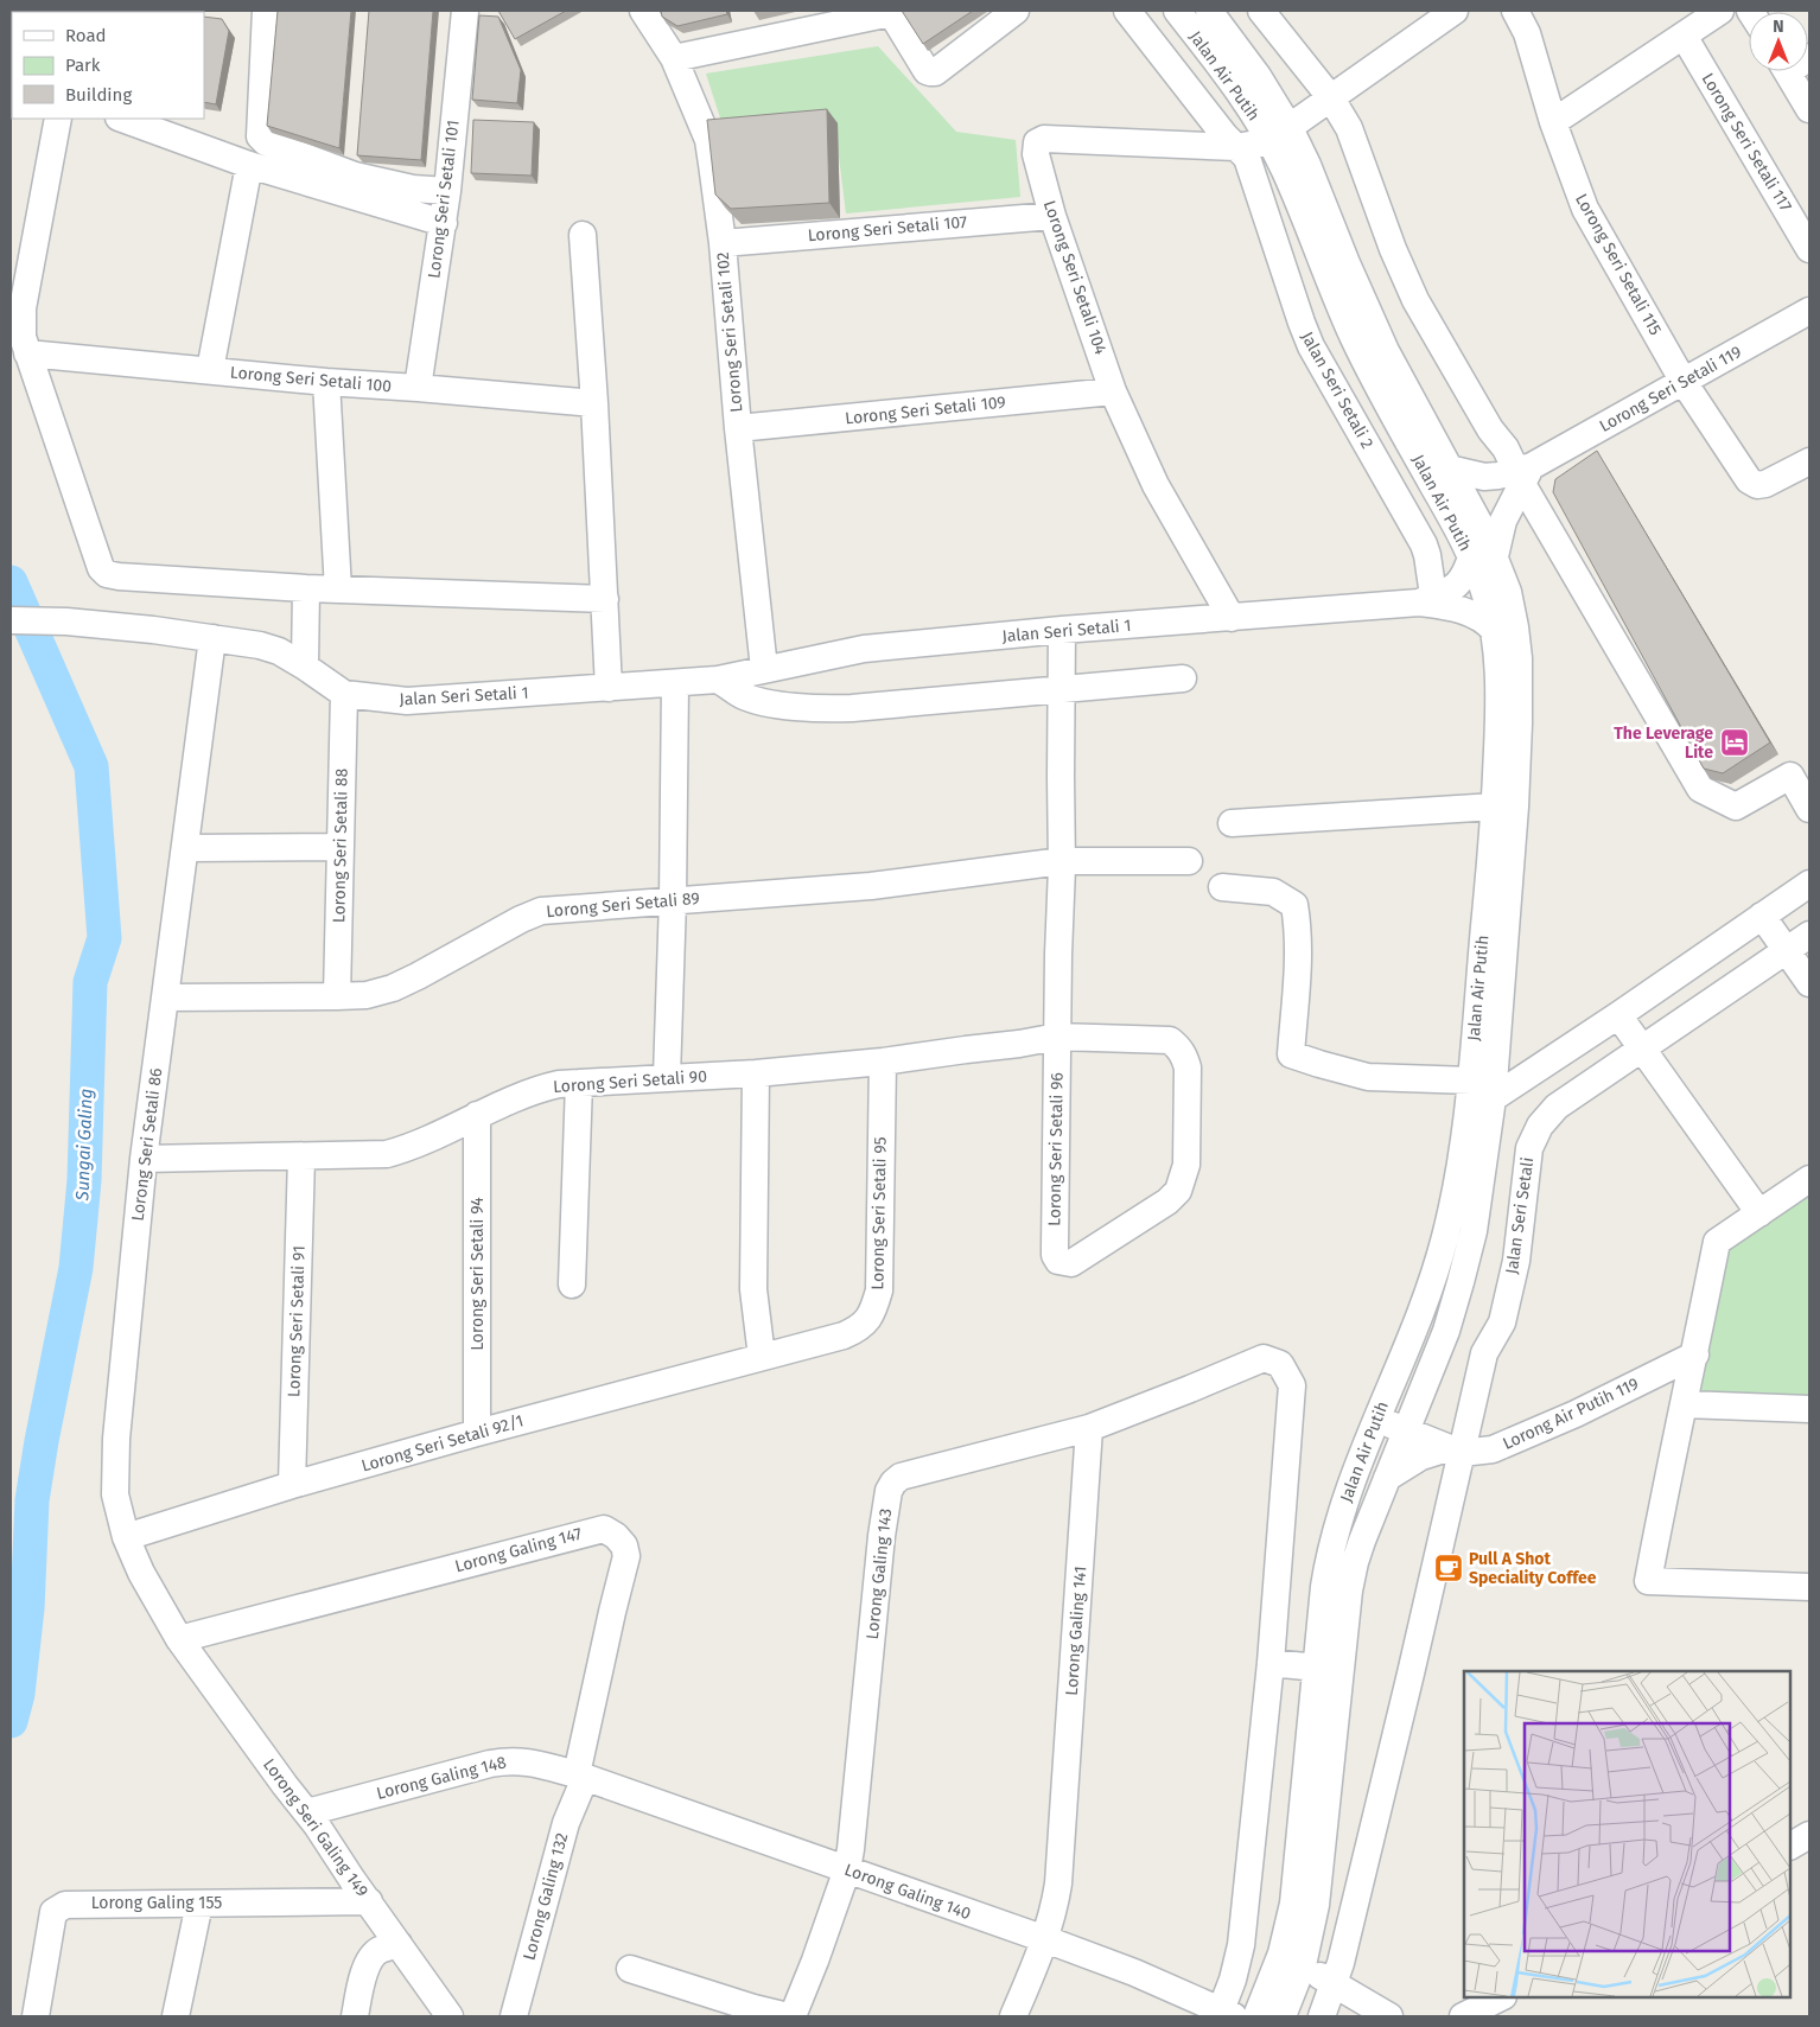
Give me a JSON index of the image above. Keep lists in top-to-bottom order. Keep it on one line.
{"streets":{"street":["Jalan Air Putih","Lorong Seri Setali 117","Lorong Seri Setali 101","Lorong Seri Setali 107","Lorong Seri Setali 115","Lorong Seri Setali 104","Lorong Seri Setali 102","Lorong Seri Setali 100","Lorong Seri Setali 119","Jalan Seri Setali 2","Lorong Seri Setali 109","Jalan Seri Setali 1","Lorong Seri Setali 88","Lorong Seri Setali 89","Lorong Seri Setali 90","Lorong Seri Setali 86","Lorong Seri Setali 96","Lorong Seri Setali 95","Jalan Seri Setali","Lorong Seri Setali 94","Lorong Seri Setali 91","Lorong Air Putih 119","Lorong Seri Setali 92/1","Lorong Galing 147","Lorong Galing 143","Lorong Galing 141","Lorong Galing 148","Lorong Seri Galing 149","Lorong Galing 140","Lorong Galing 132","Lorong Galing 155"]},"crossings":[["Jalan Air Putih","Lorong Seri Setali 104"],["Jalan Air Putih","Lorong Seri Setali 119"],["Jalan Air Putih","Jalan Seri Setali 1"],["Jalan Air Putih","Lorong Air Putih 119"],["Lorong Seri Setali 101","Lorong Seri Setali 100"],["Lorong Seri Setali 107","Lorong Seri Setali 104"],["Lorong Seri Setali 107","Lorong Seri Setali 102"],["Lorong Seri Setali 115","Lorong Seri Setali 119"],["Lorong Seri Setali 104","Jalan Seri Setali 2"],["Lorong Seri Setali 104","Lorong Seri Setali 109"],["Lorong Seri Setali 104","Jalan Seri Setali 1"],["Lorong Seri Setali 102","Lorong Seri Setali 109"],["Lorong Seri Setali 102","Jalan Seri Setali 1"],["Jalan Seri Setali 2","Jalan Seri Setali 1"],["Jalan Seri Setali 1","Lorong Seri Setali 88"],["Jalan Seri Setali 1","Lorong Seri Setali 86"],["Jalan Seri Setali 1","Lorong Seri Setali 96"],["Lorong Seri Setali 88","Lorong Seri Setali 89"],["Lorong Seri Setali 89","Lorong Seri Setali 86"],["Lorong Seri Setali 89","Lorong Seri Setali 96"],["Lorong Seri Setali 90","Lorong Seri Setali 86"],["Lorong Seri Setali 90","Lorong Seri Setali 96"],["Lorong Seri Setali 90","Lorong Seri Setali 95"],["Lorong Seri Setali 90","Lorong Seri Setali 94"],["Lorong Seri Setali 90","Lorong Seri Setali 91"],["Lorong Seri Setali 86","Lorong Seri Setali 92/1"],["Lorong Seri Setali 86","Lorong Galing 147"],["Lorong Seri Setali 86","Lorong Seri Galing 149"],["Lorong Seri Setali 95","Lorong Seri Setali 92/1"],["Jalan Seri Setali","Lorong Air Putih 119"],["Lorong Seri Setali 94","Lorong Seri Setali 92/1"],["Lorong Seri Setali 91","Lorong Seri Setali 92/1"],["Lorong Galing 147","Lorong Galing 148"],["Lorong Galing 147","Lorong Seri Galing 149"],["Lorong Galing 147","Lorong Galing 140"],["Lorong Galing 147","Lorong Galing 132"],["Lorong Galing 143","Lorong Galing 141"],["Lorong Galing 143","Lorong Galing 140"],["Lorong Galing 141","Lorong Galing 140"],["Lorong Galing 148","Lorong Seri Galing 149"],["Lorong Galing 148","Lorong Galing 140"],["Lorong Galing 148","Lorong Galing 132"],["Lorong Seri Galing 149","Lorong Galing 155"],["Lorong Galing 140","Lorong Galing 132"]],"water":["Sungai Galing"],"places":{"hotel":["The Leverage Lite"],"cafe":["Pull A Shot Speciality Coffee"]},"legend":["Road","Park","Building"],"north":"top"}
